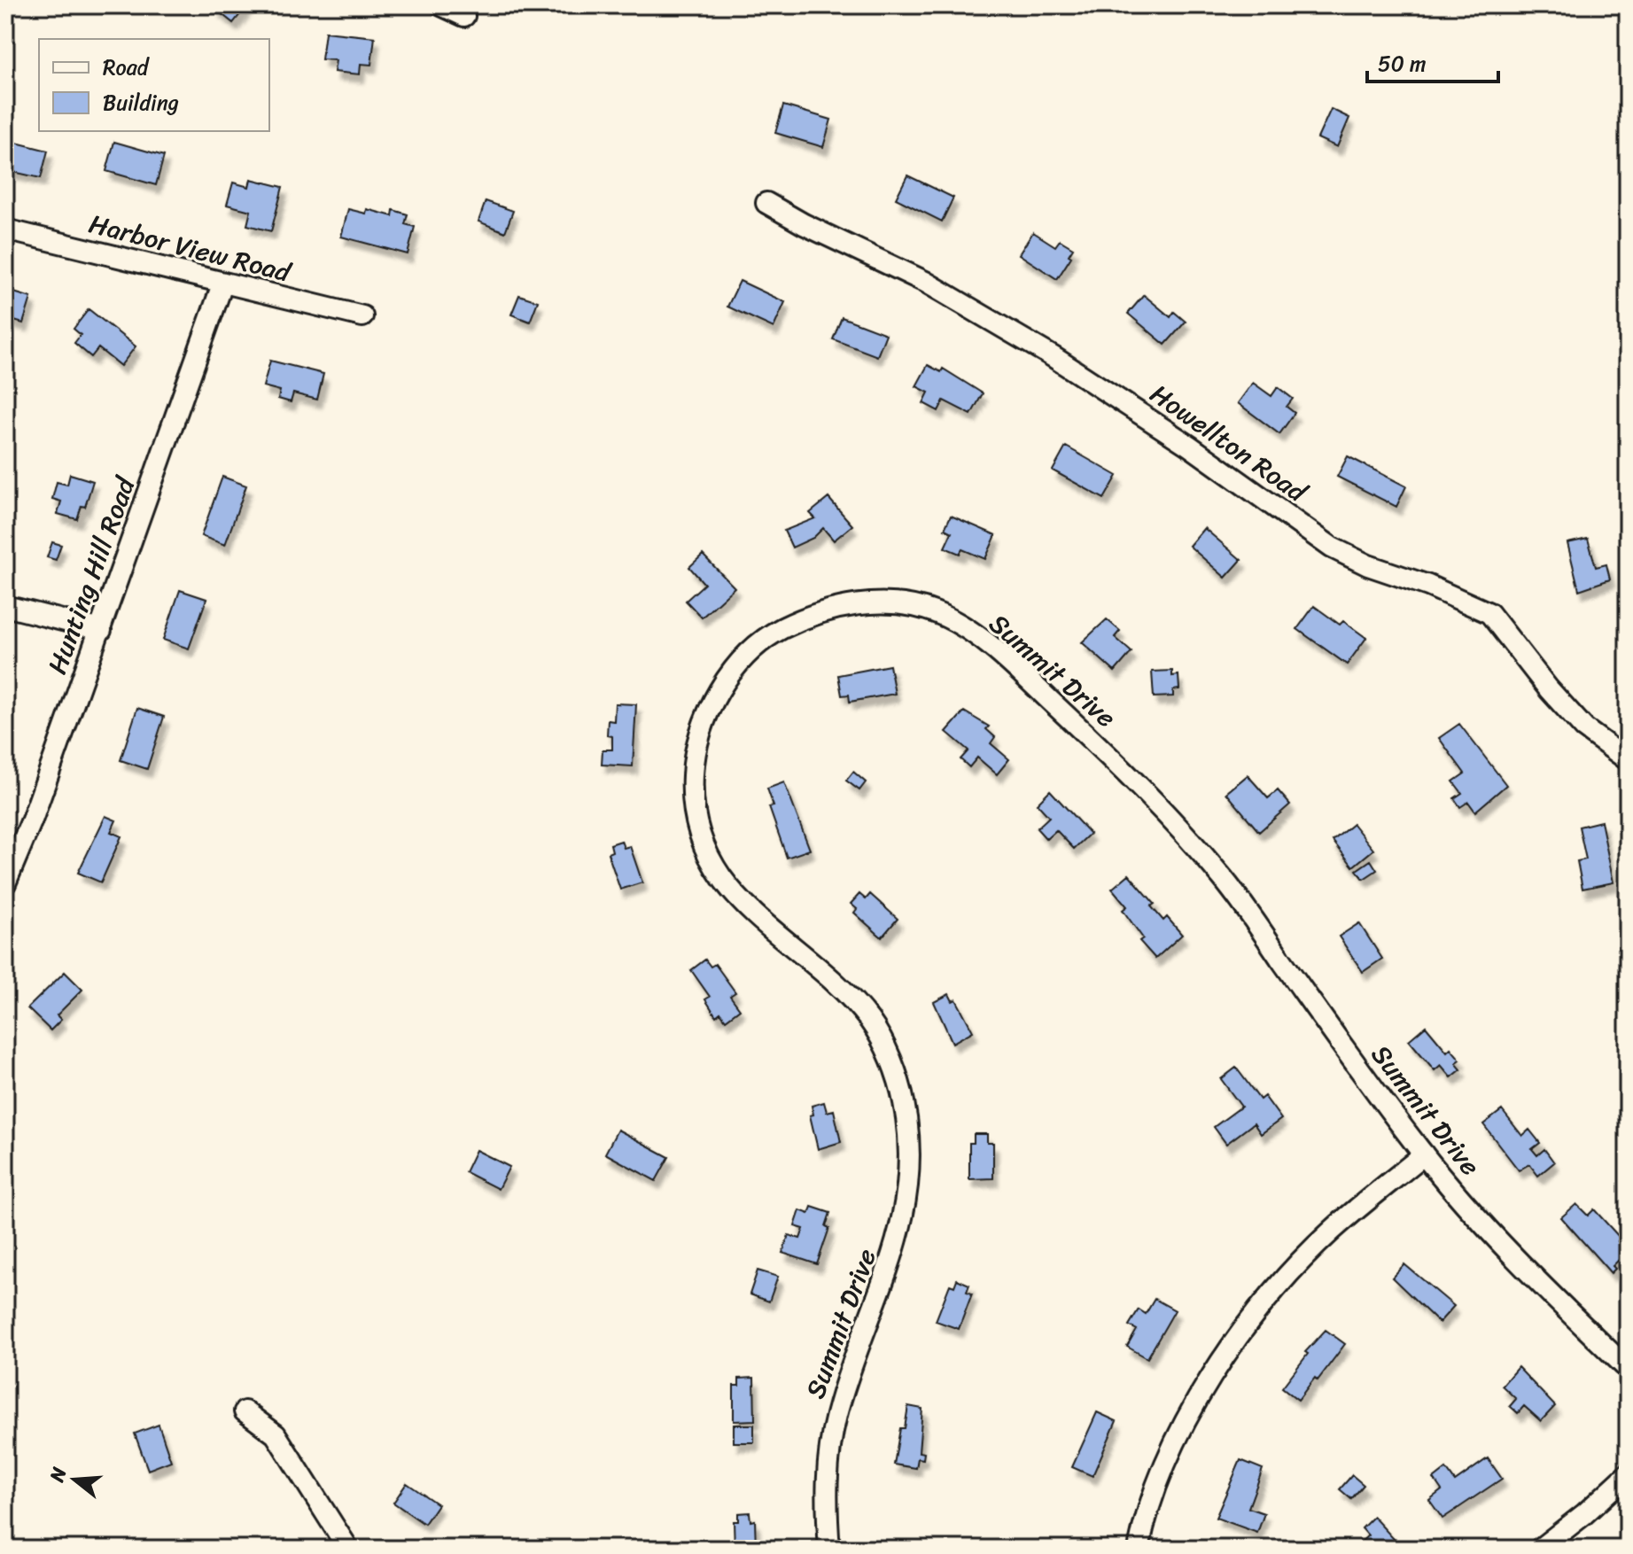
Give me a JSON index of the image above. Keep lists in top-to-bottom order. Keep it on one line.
{"streets":{"street":["Harbor View Road","Howellton Road","Hunting Hill Road","Summit Drive"]},"crossings":[["Harbor View Road","Hunting Hill Road"]],"legend":["Road","Building"],"scale_bar":"50 m","north":"left"}
